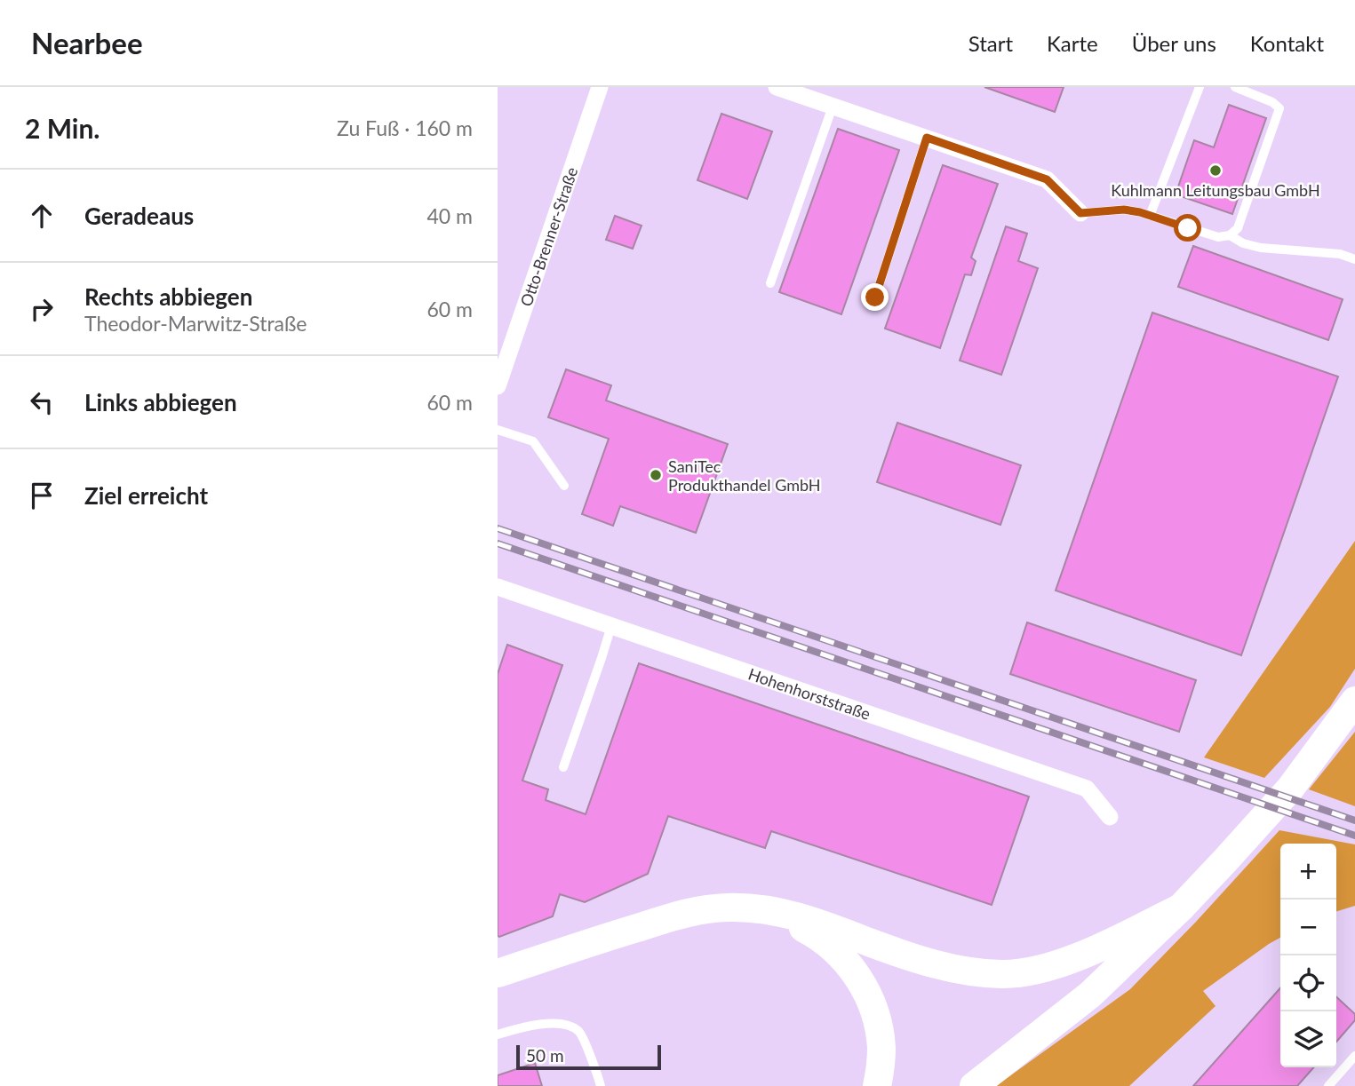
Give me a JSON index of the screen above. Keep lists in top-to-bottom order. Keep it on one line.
{"streets":{"street":["Otto-Brenner-Straße","Hohenhorststraße"]},"places":["Kuhlmann Leitungsbau GmbH","SaniTec Produkthandel GmbH"],"scale_bar":"50 m","page":{"header":"Nearbee","nav":["Start","Karte","Über uns","Kontakt"],"heading":["2 Min.","Zu Fuß · 160 m"],"list":[["Geradeaus","40 m"],["Rechts abbiegen","Theodor-Marwitz-Straße","60 m"],["Links abbiegen","60 m"],"Ziel erreicht"],"map_buttons":["+","−"],"scale":"50 m"}}
